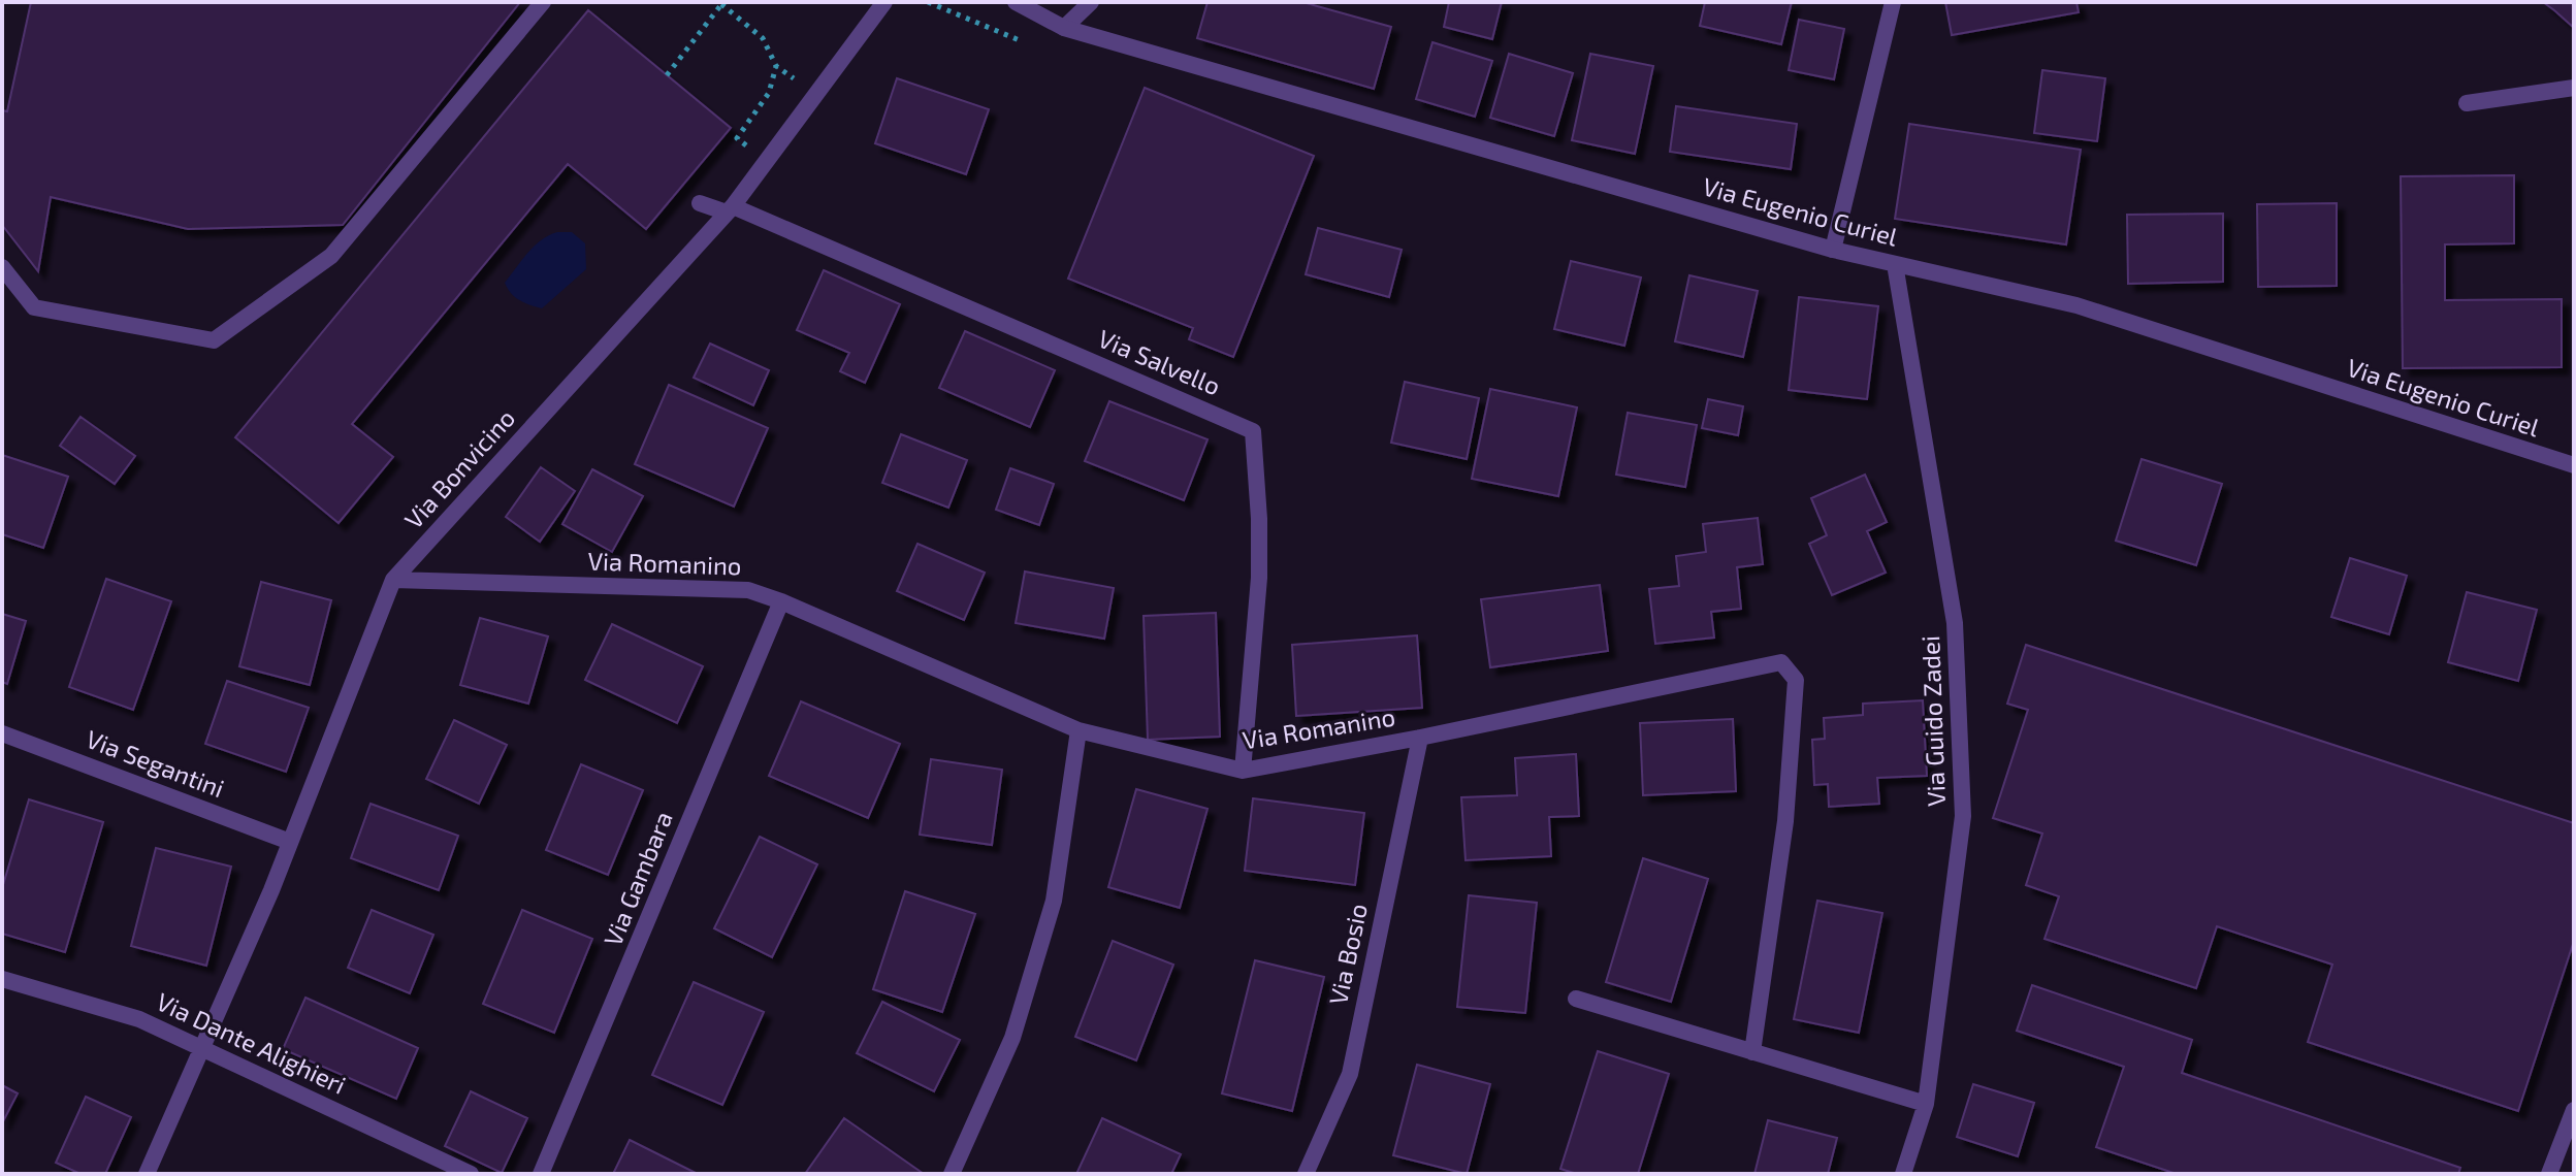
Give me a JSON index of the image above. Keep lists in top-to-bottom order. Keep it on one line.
{"streets":{"street":["Via Eugenio Curiel","Via Salvello","Via Bonvicino","Via Romanino","Via Guido Zadei","Via Segantini","Via Gambara","Via Bosio","Via Dante Alighieri"]},"crossings":[["Via Eugenio Curiel","Via Guido Zadei"],["Via Salvello","Via Bonvicino"],["Via Salvello","Via Romanino"],["Via Bonvicino","Via Romanino"],["Via Bonvicino","Via Segantini"],["Via Bonvicino","Via Dante Alighieri"],["Via Romanino","Via Gambara"],["Via Romanino","Via Bosio"]]}
